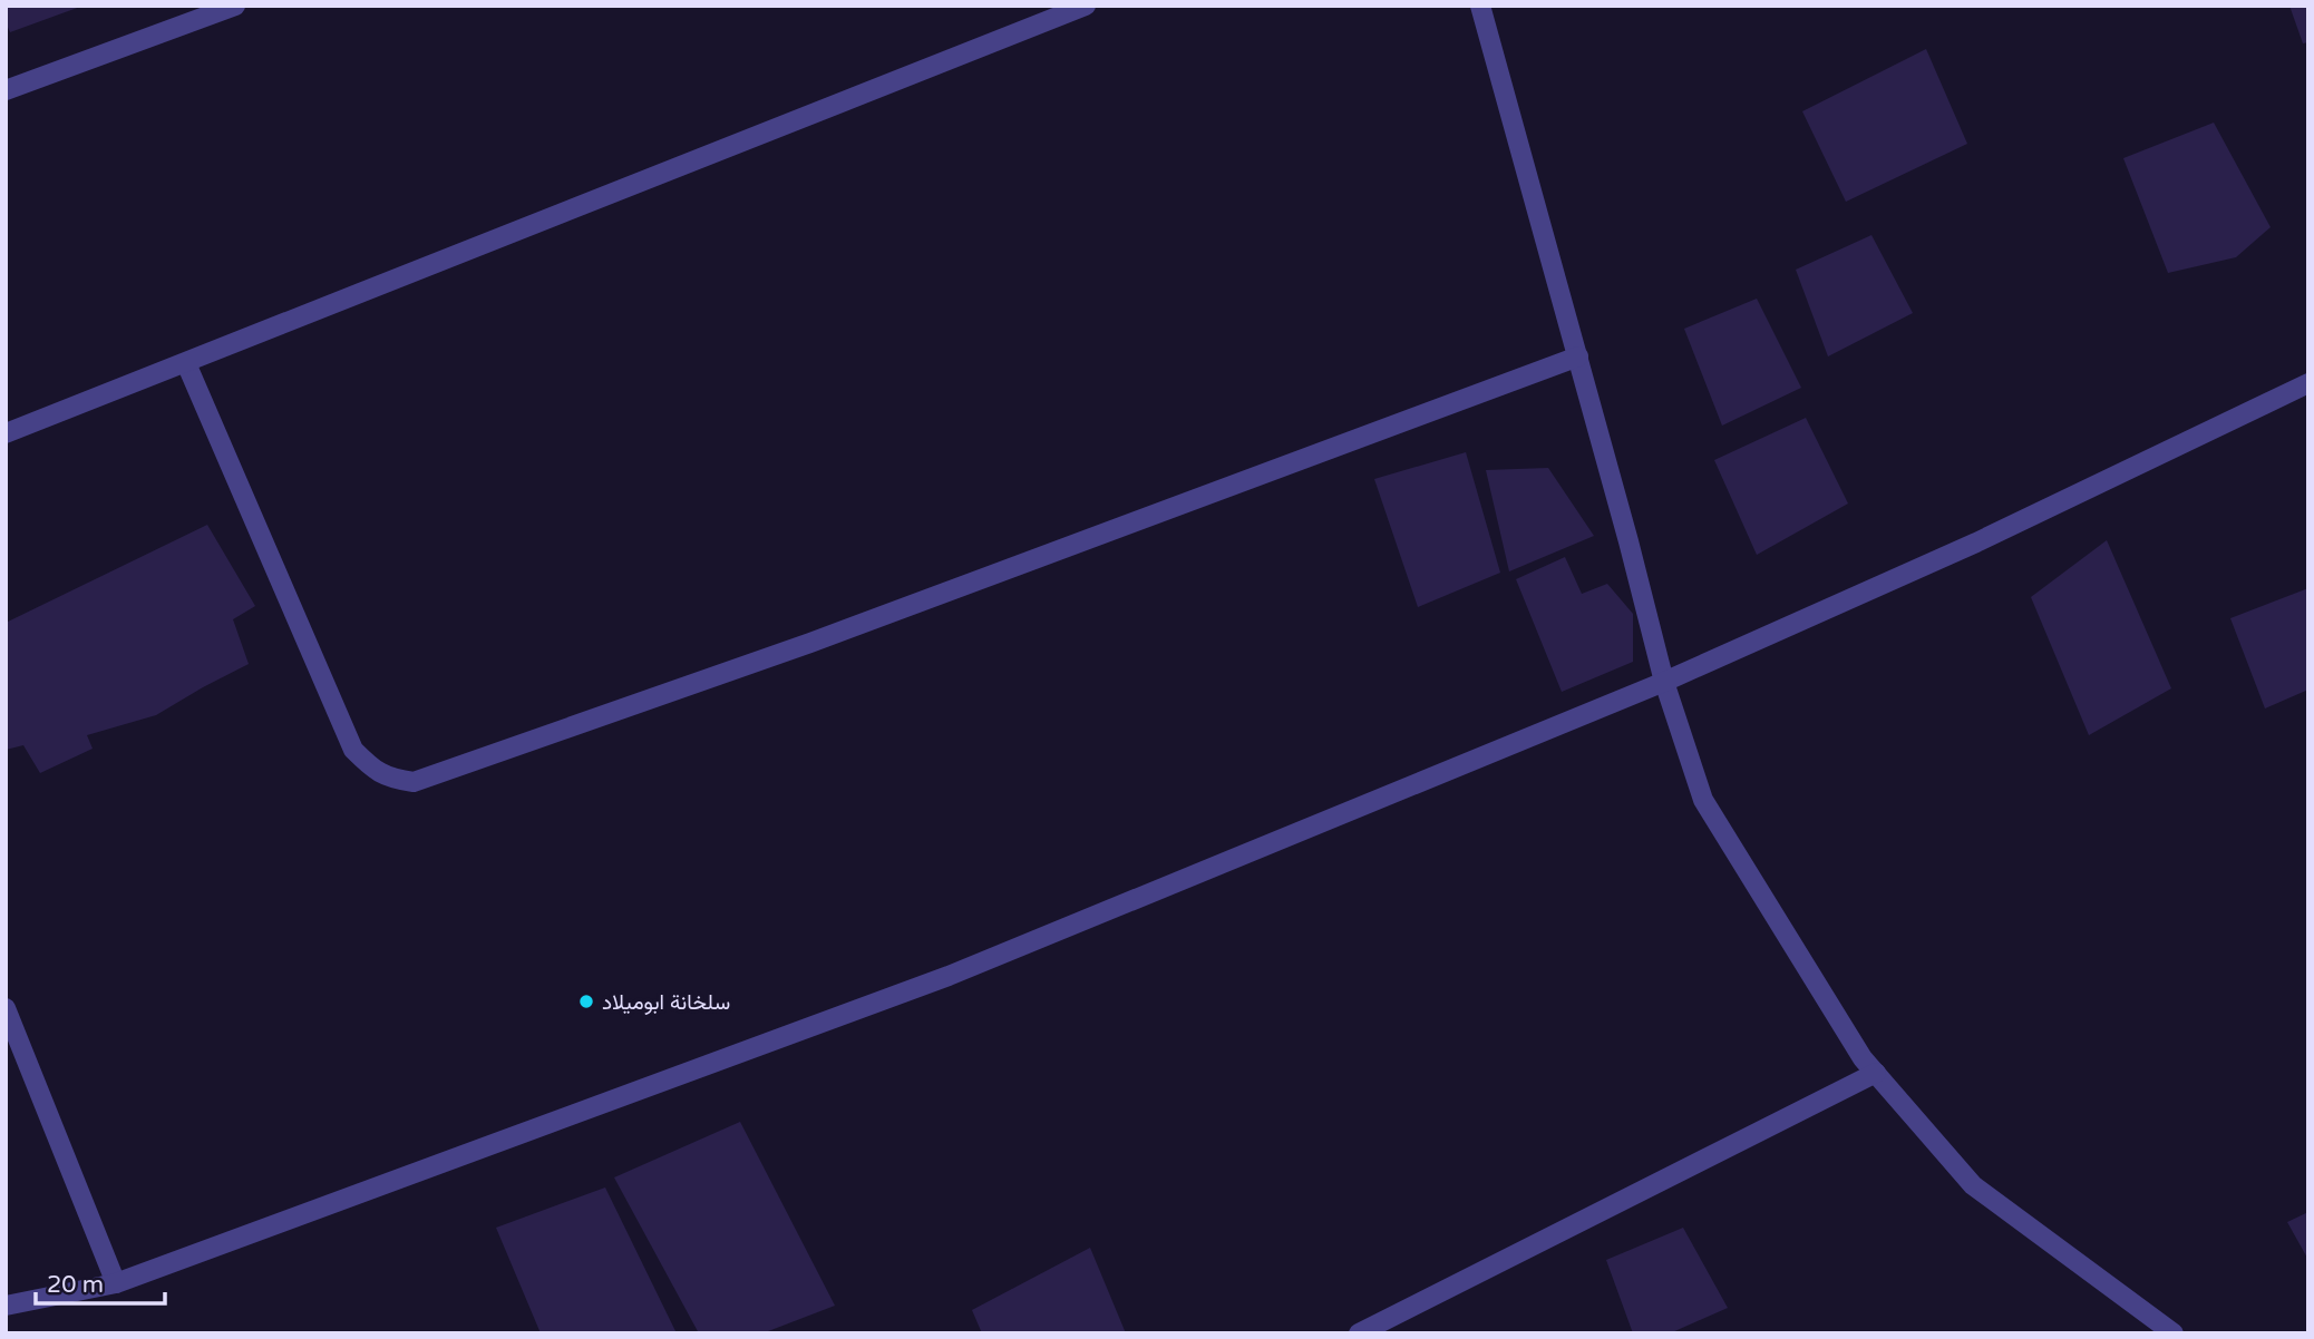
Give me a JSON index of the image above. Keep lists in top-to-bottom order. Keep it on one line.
{"places":["سلخانة ابوميلاد"],"scale_bar":"20 m"}
